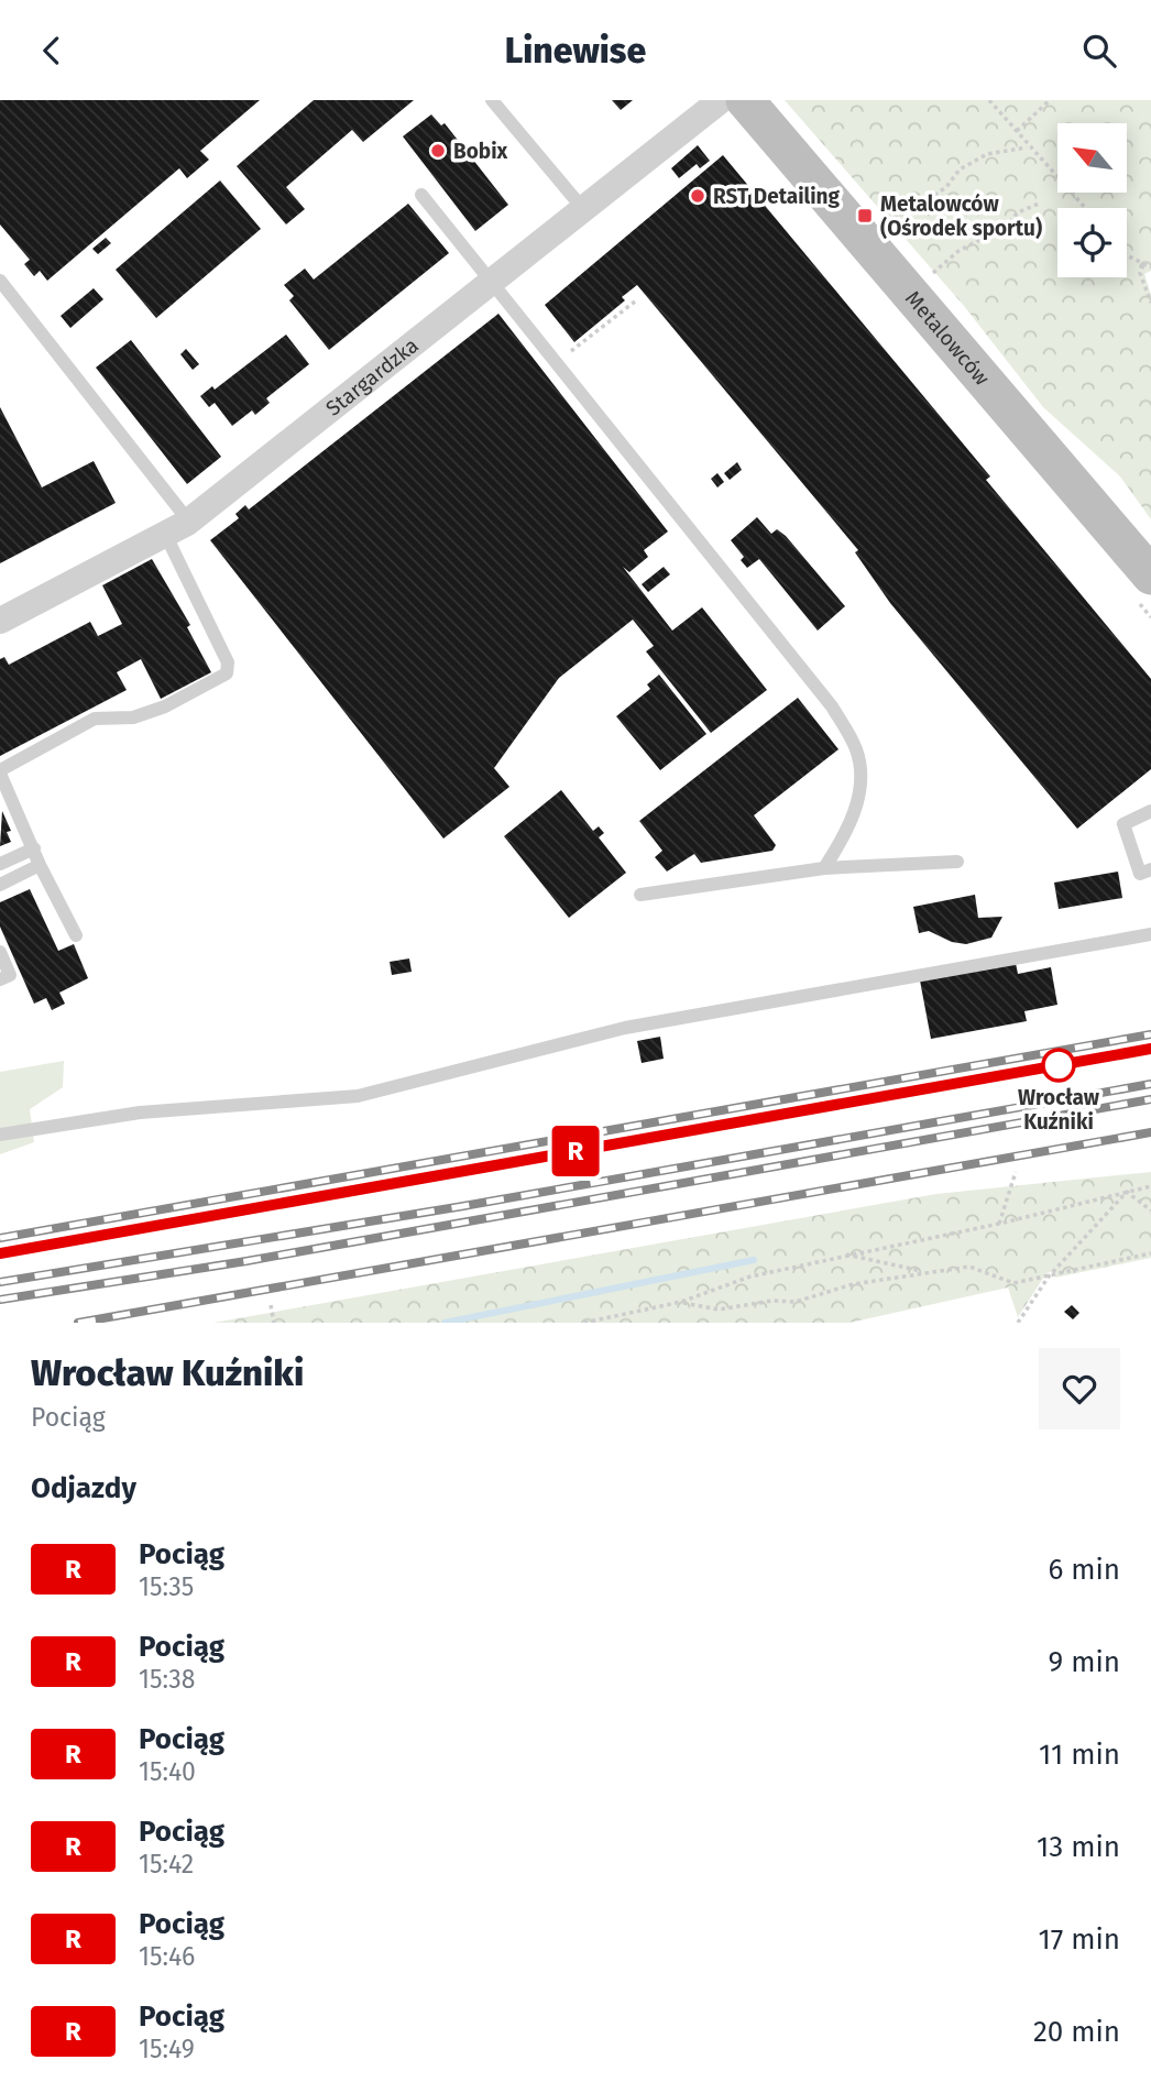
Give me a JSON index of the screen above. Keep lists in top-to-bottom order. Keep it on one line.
{"streets":{"street":["Metalowców","Stargardzka"]},"places":{"other":["Bobix","RST Detailing","Wrocław Kuźniki"],"transit":["Metalowców (Ośrodek sportu)"]},"north":"top left","page":{"header":"Linewise","on_map":"R","heading":[["Wrocław Kuźniki","Pociąg"],"Odjazdy"],"list":[{"mark":"R","name":"Pociąg","note":"15:35","value":"6 min"},{"mark":"R","name":"Pociąg","note":"15:38","value":"9 min"},{"mark":"R","name":"Pociąg","note":"15:40","value":"11 min"},{"mark":"R","name":"Pociąg","note":"15:42","value":"13 min"},{"mark":"R","name":"Pociąg","note":"15:46","value":"17 min"},{"mark":"R","name":"Pociąg","note":"15:49","value":"20 min"}]}}
